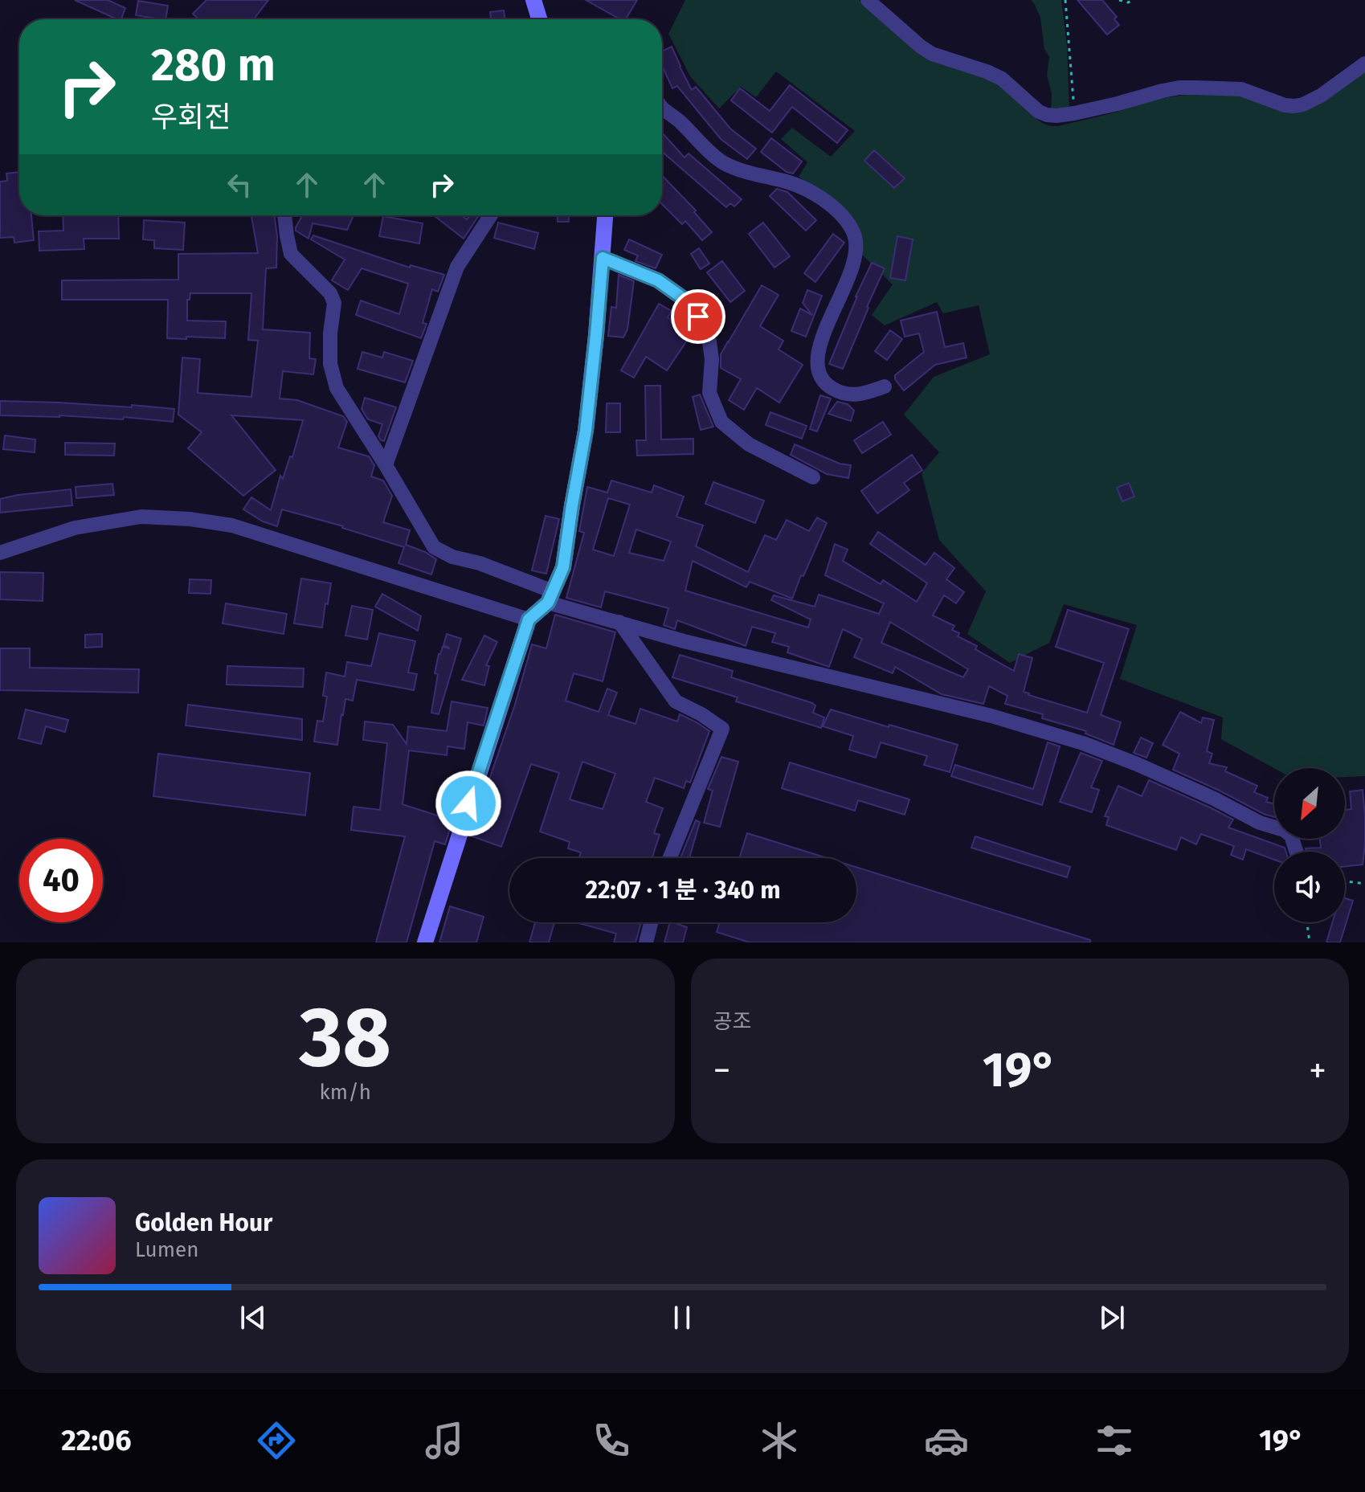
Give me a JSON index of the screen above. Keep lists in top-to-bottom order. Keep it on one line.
{"north":"bottom left","page":{"turn":["280 m","우회전"],"limit":"40","trip":"22:07 · 1 분 · 340 m","tile":[["38","km/h"],"공조"],"heat":["−","19°","+"],"song":["Golden Hour","Lumen"],"tabs":["22:06","19°"]}}
